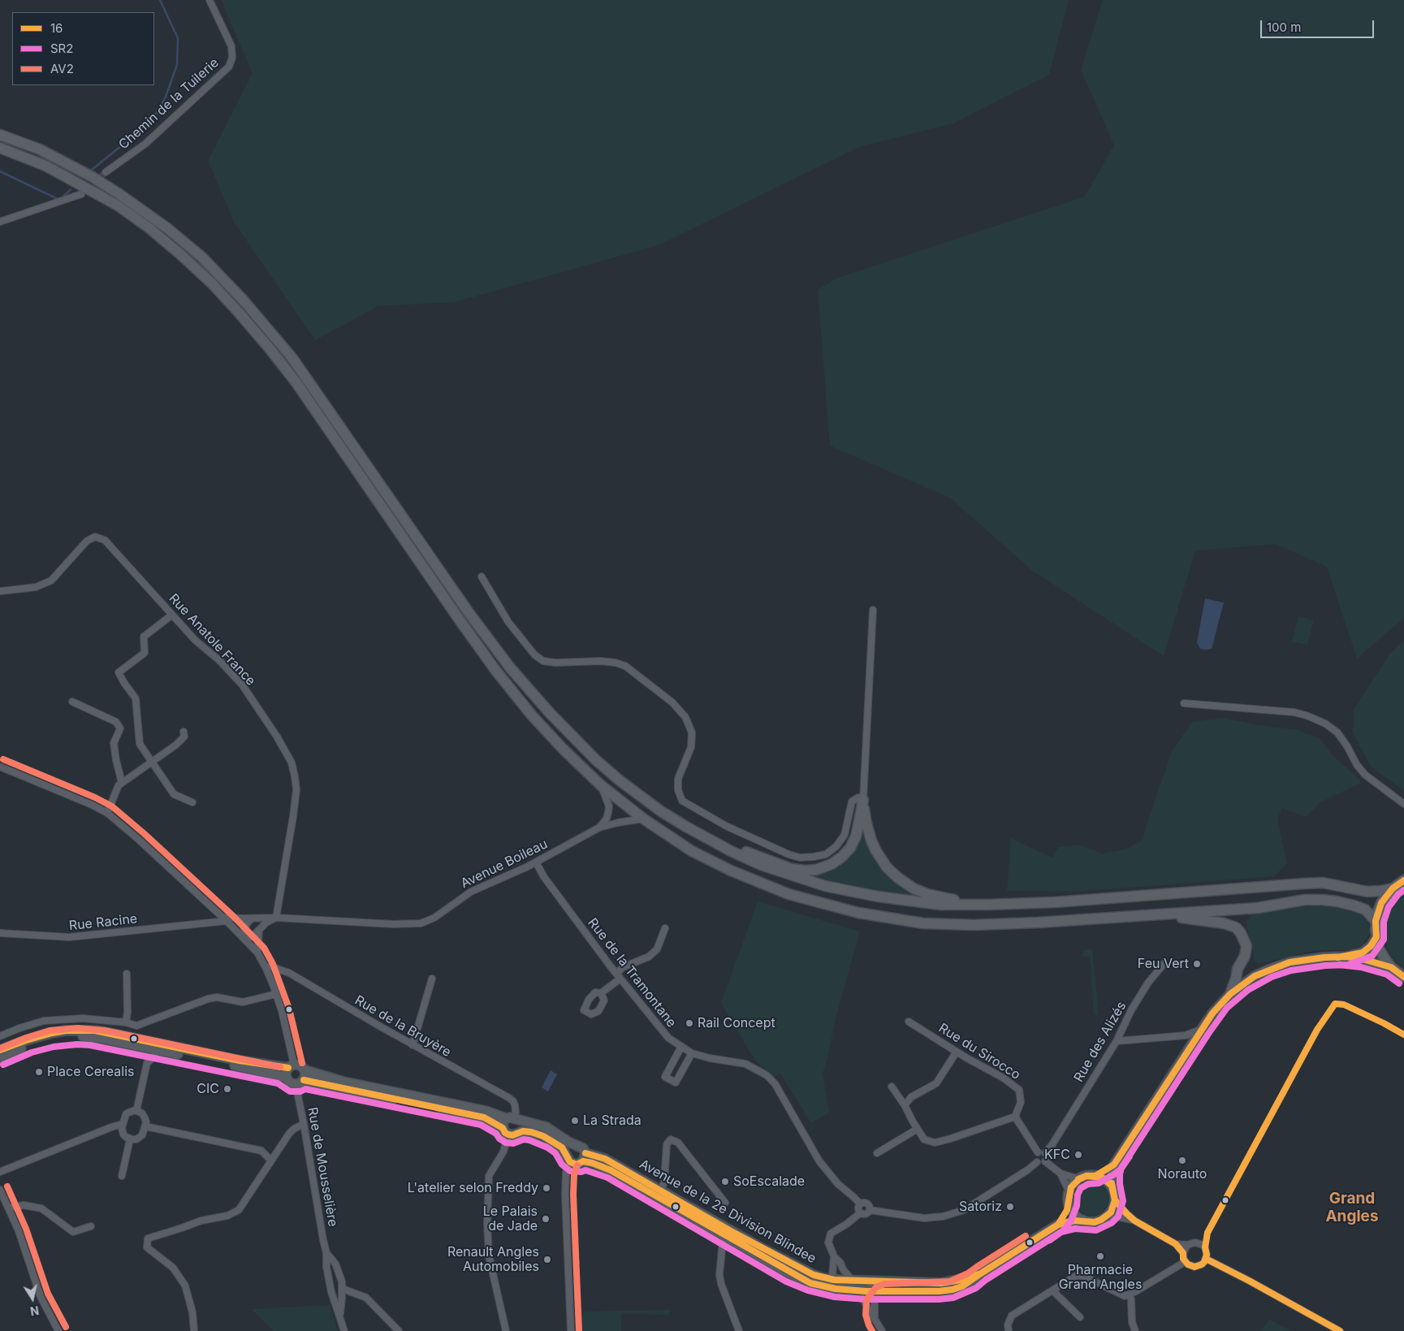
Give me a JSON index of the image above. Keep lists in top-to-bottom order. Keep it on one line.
{"streets":{"main road":["Avenue de la 2e Division Blindee"],"street":["Chemin de la Tuilerie","Rue Anatole France","Avenue Boileau","Rue Racine","Rue de la Tramontane","Rue de la Bruyère","Rue des Alizés","Rue du Sirocco","Rue de Mousselière"]},"crossings":[["Rue Anatole France","Avenue Boileau"],["Avenue Boileau","Rue Racine"],["Avenue Boileau","Rue de la Tramontane"]],"districts":["Grand Angles"],"places":["Feu Vert","Rail Concept","Place Cerealis","CIC","La Strada","KFC","Norauto","SoEscalade","L'atelier selon Freddy","Satoriz","Le Palais de Jade","Pharmacie Grand Angles","Renault Angles Automobiles"],"lines":["transit line AV2","transit line 16","transit line SR2"],"legend":["16","SR2","AV2"],"scale_bar":"100 m","north":"bottom"}
